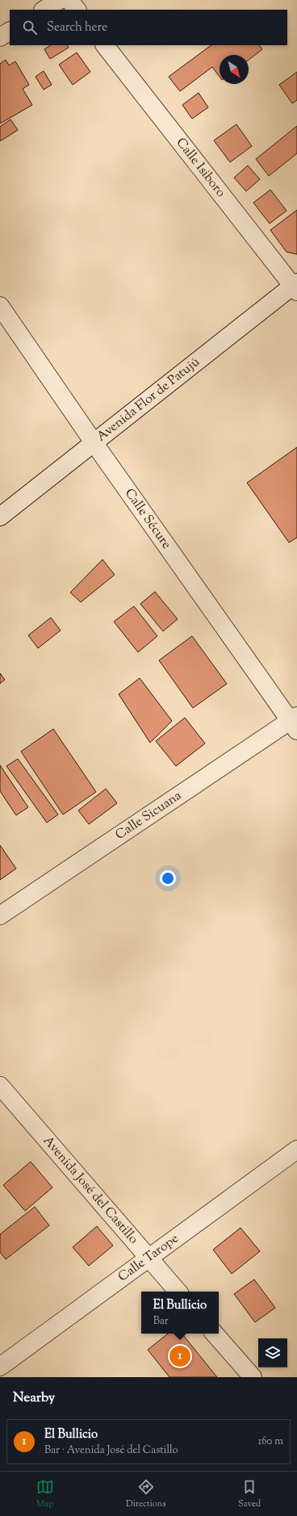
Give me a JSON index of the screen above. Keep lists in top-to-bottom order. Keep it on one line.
{"streets":{"street":["Calle Isiboro","Avenida Flor de Patujú","Calle Sécure","Calle Sicuana","Avenida José del Castillo","Calle Tarope"]},"crossings":[["Calle Isiboro","Avenida Flor de Patujú"],["Avenida Flor de Patujú","Calle Sécure"],["Calle Sécure","Calle Sicuana"],["Avenida José del Castillo","Calle Tarope"]],"north":"bottom right","page":{"search":"Search here","popup":["El Bullicio","Bar"],"pins":"1","heading":"Nearby","list":[{"mark":"1","name":"El Bullicio","note":"Bar · Avenida José del Castillo","value":"160 m"}],"nav":["Map","Directions","Saved"]}}
